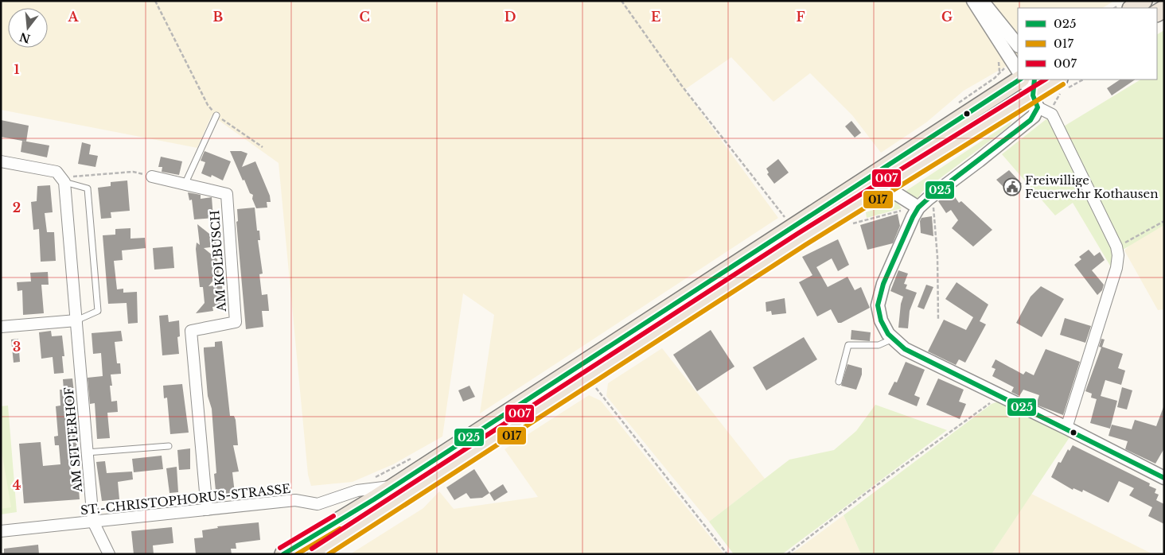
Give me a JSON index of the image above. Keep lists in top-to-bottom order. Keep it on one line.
{"streets":{"street":["AM KOLBUSCH","AM SITTERHOF","ST.-CHRISTOPHORUS-STRASSE"]},"crossings":[["AM KOLBUSCH","ST.-CHRISTOPHORUS-STRASSE"],["AM SITTERHOF","ST.-CHRISTOPHORUS-STRASSE"]],"places":{"public building":["Freiwillige Feuerwehr Kothausen"]},"lines":["transit line 025","transit line 007","transit line 017"],"legend":["025","017","007"],"north":"bottom","grid":{"columns":["A","B","C","D","E","F","G"],"rows":["1","2","3","4"]}}
